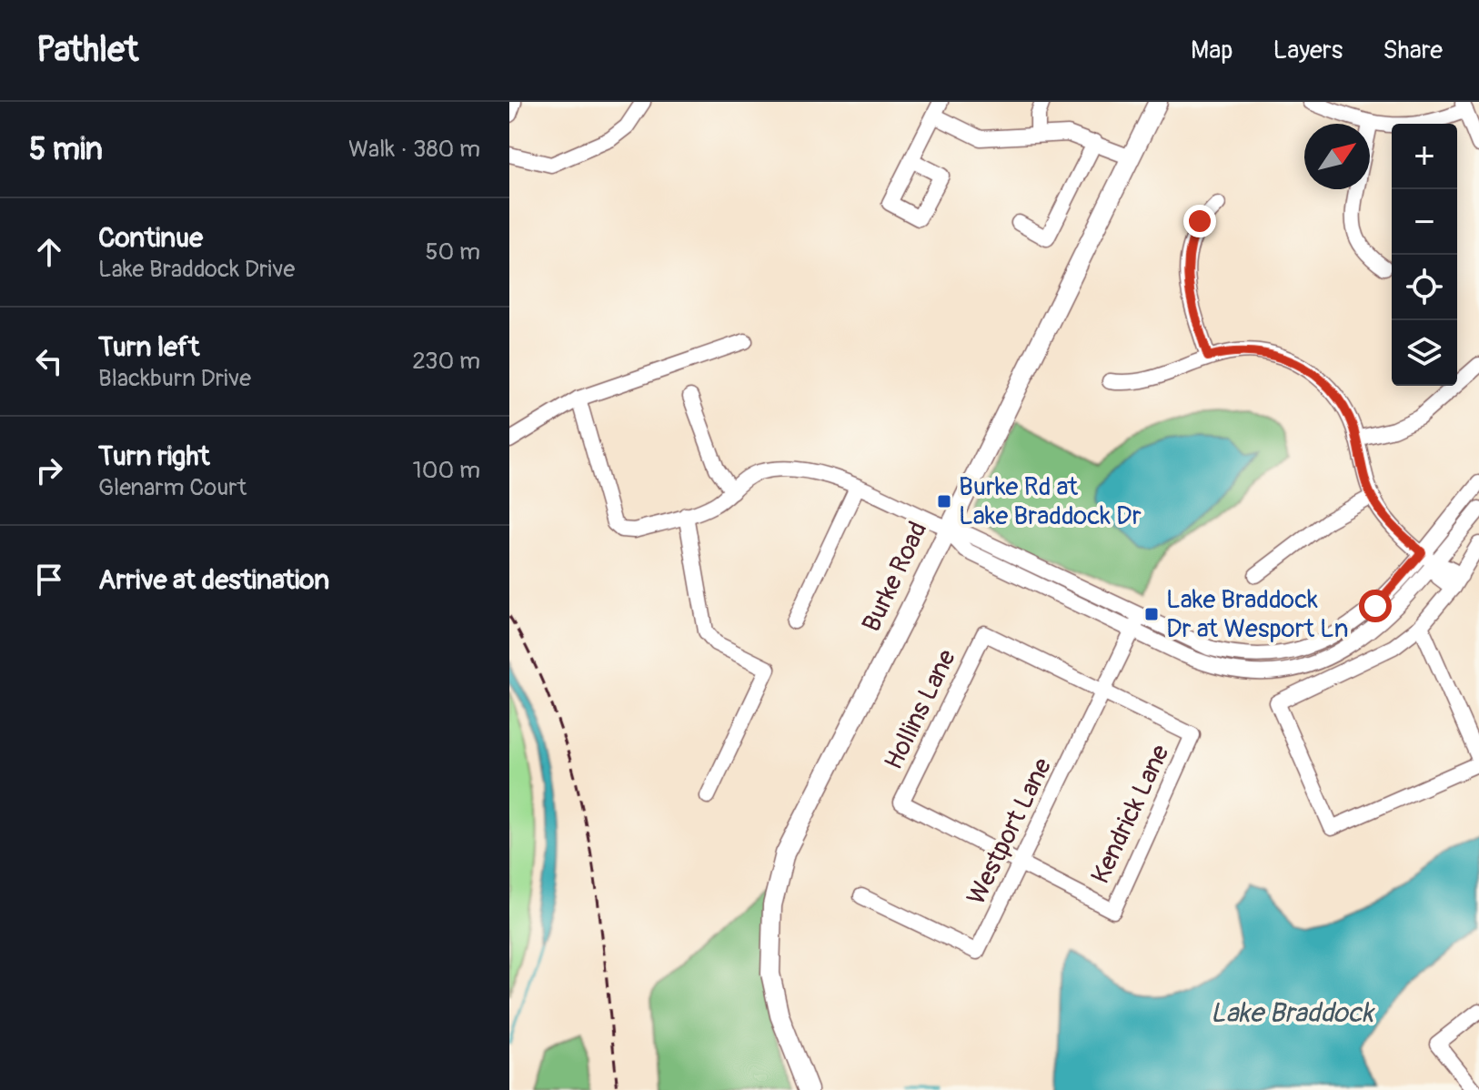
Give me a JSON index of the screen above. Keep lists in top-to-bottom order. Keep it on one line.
{"streets":{"main road":["Burke Road"],"street":["Hollins Lane","Kendrick Lane","Westport Lane"]},"crossings":[["Hollins Lane","Kendrick Lane"],["Hollins Lane","Westport Lane"],["Kendrick Lane","Westport Lane"]],"water":["Lake Braddock"],"places":{"transit":["Burke Rd at Lake Braddock Dr","Lake Braddock Dr at Wesport Ln"]},"north":"top right","page":{"header":"Pathlet","nav":["Map","Layers","Share"],"heading":["5 min","Walk · 380 m"],"map_buttons":["+","−"],"list":[["Continue","Lake Braddock Drive","50 m"],["Turn left","Blackburn Drive","230 m"],["Turn right","Glenarm Court","100 m"],"Arrive at destination"]}}
